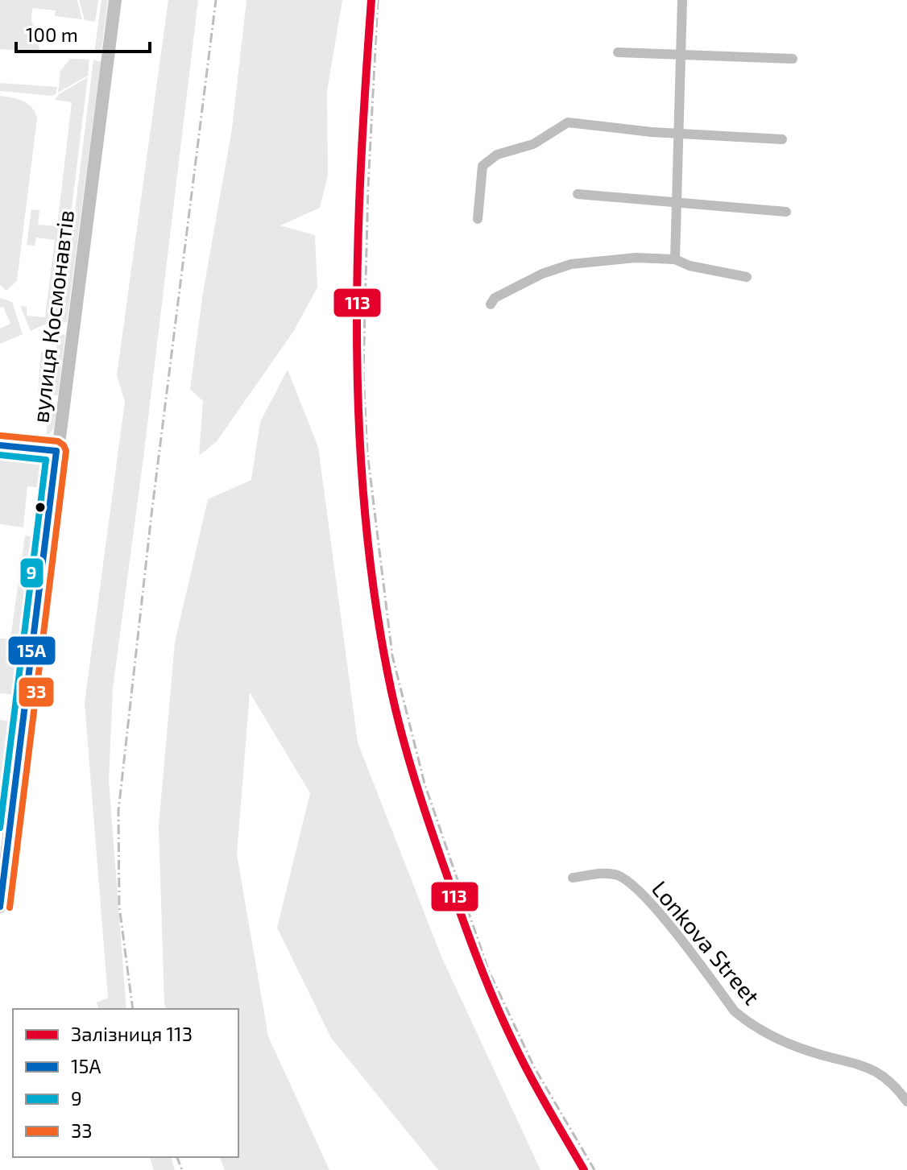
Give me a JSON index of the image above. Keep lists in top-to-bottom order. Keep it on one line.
{"streets":{"street":["вулиця Космонавтів","Lonkova Street"]},"lines":["rail line 113","transit line 33","transit line 15A","transit line 9"],"legend":["Залізниця 113","15A","9","33"],"scale_bar":"100 m"}
